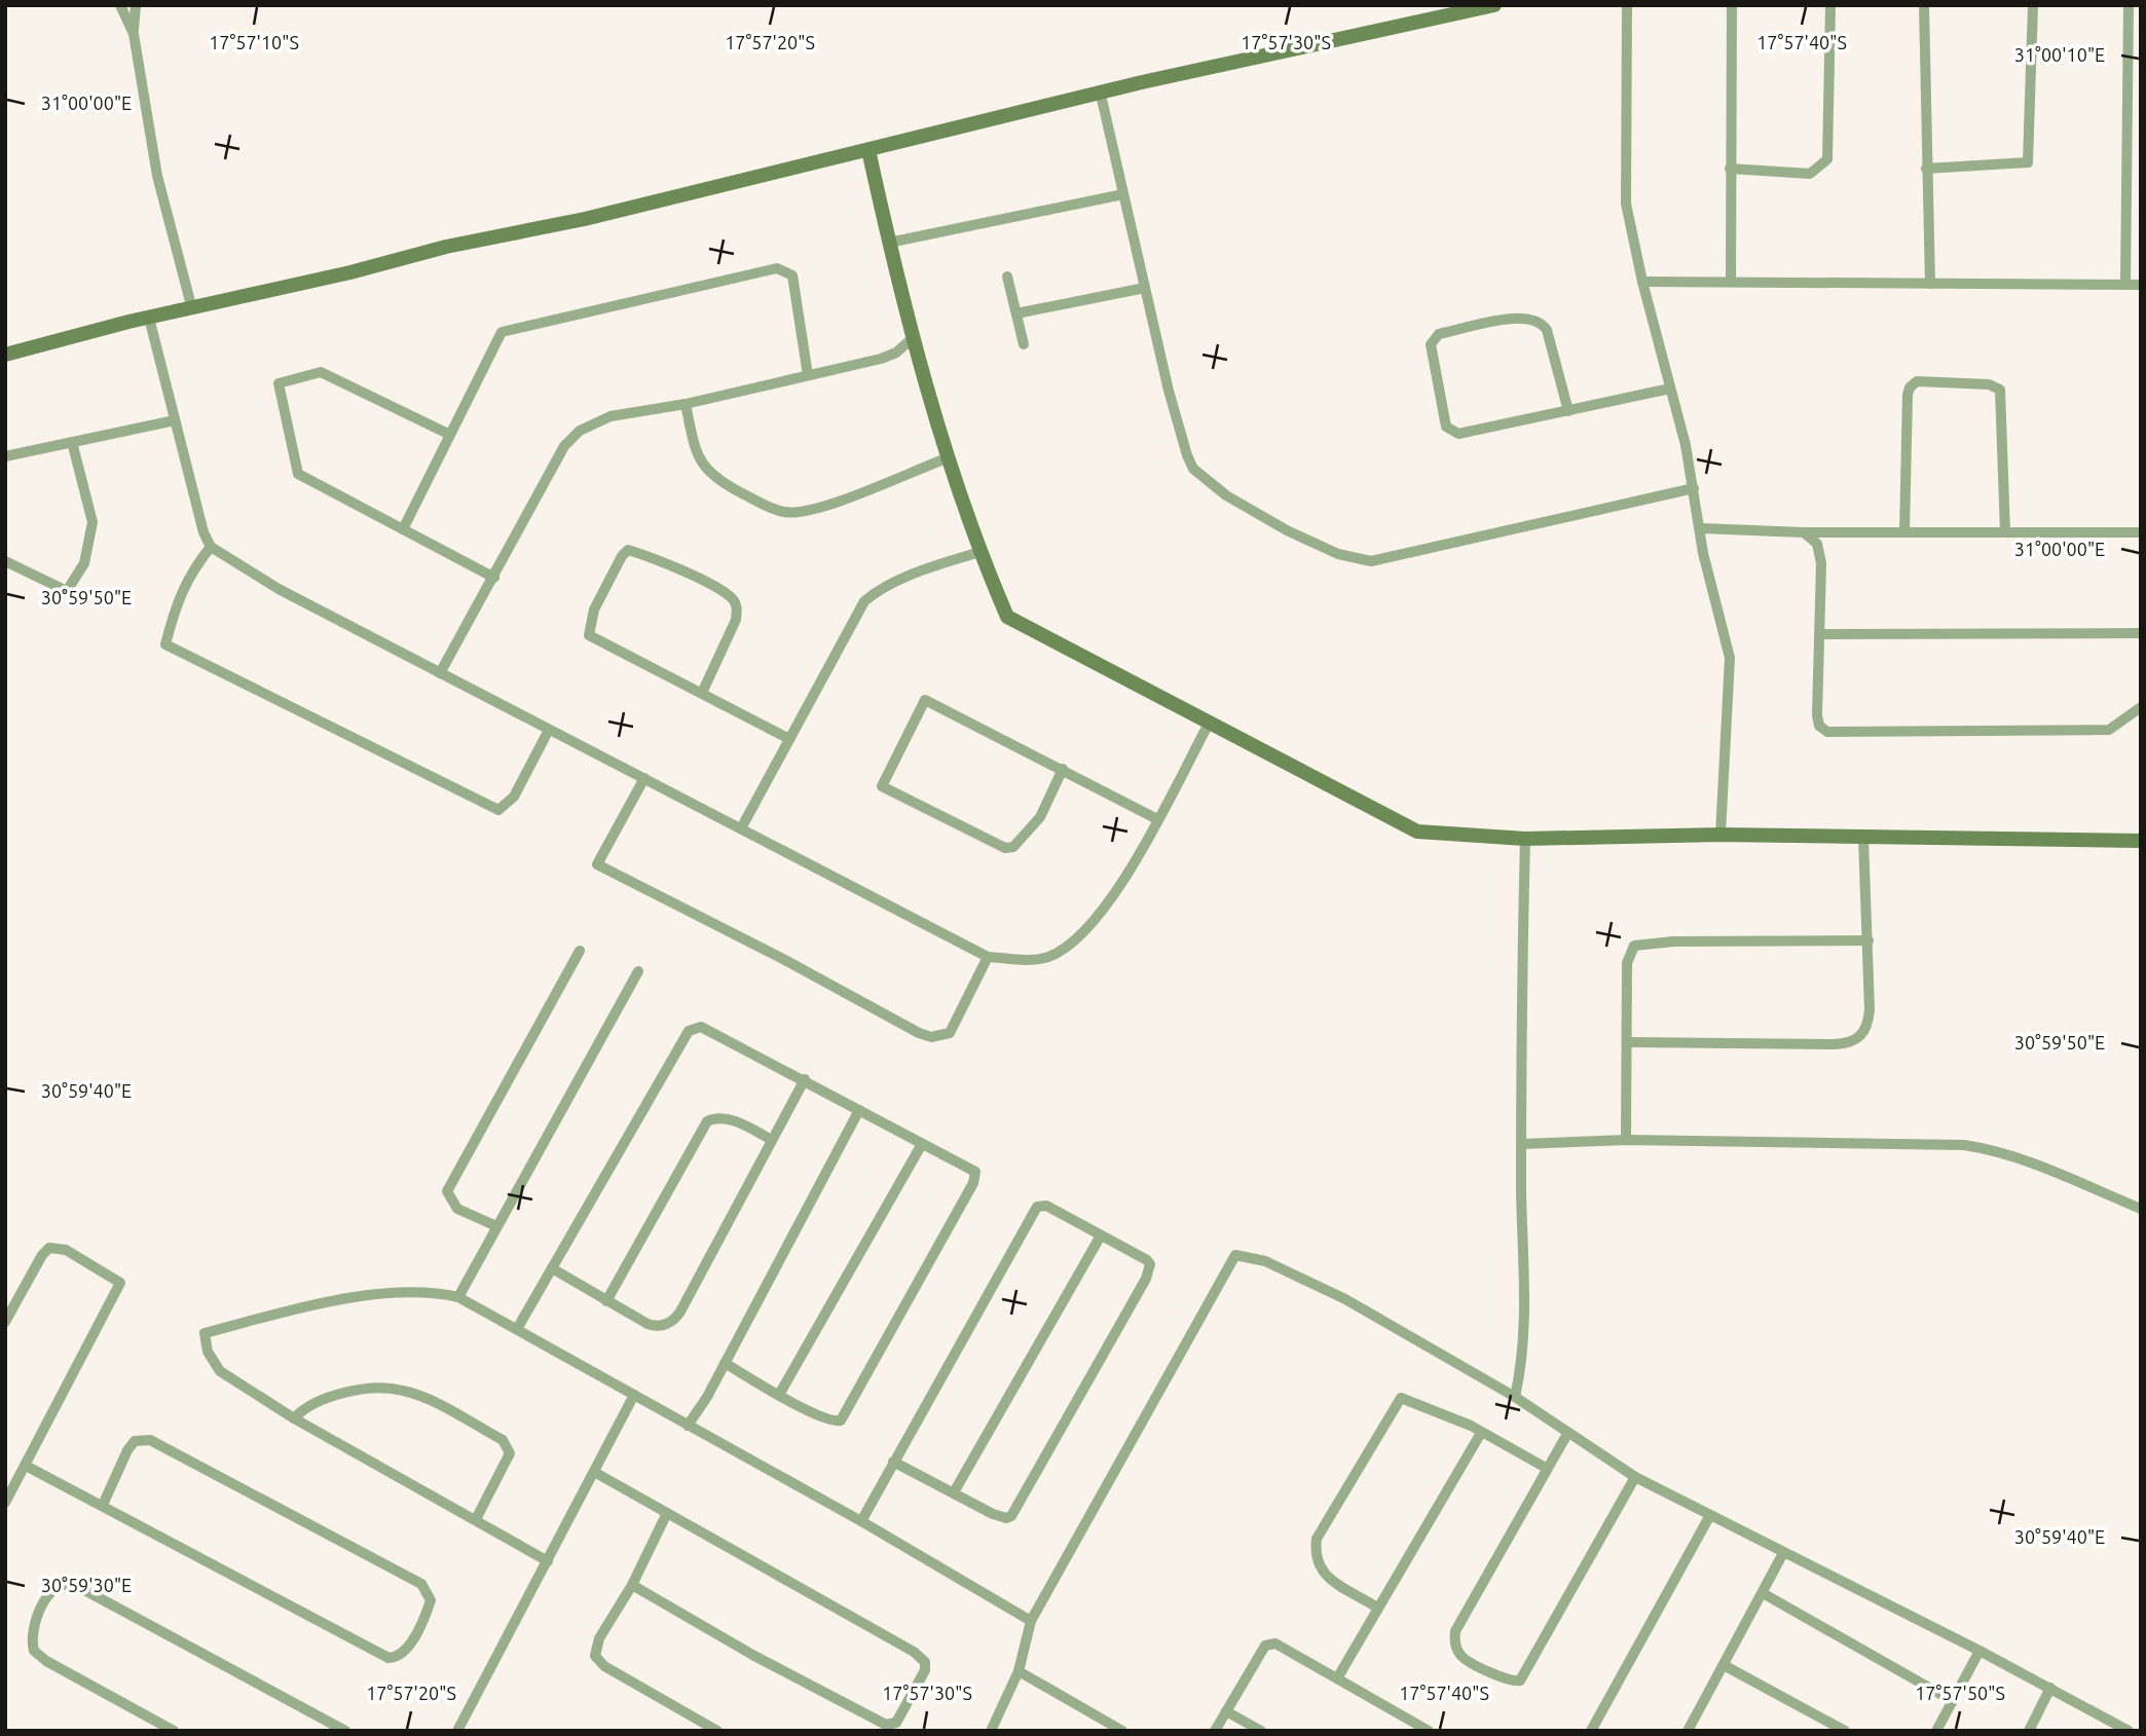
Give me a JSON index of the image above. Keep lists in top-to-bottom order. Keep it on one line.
{"coordinates":["17°57'10\"S","17°57'20\"S","17°57'30\"S","17°57'40\"S","31°00'10\"E","31°00'00\"E","30°59'50\"E","30°59'40\"E","30°59'30\"E","17°57'50\"S"]}
